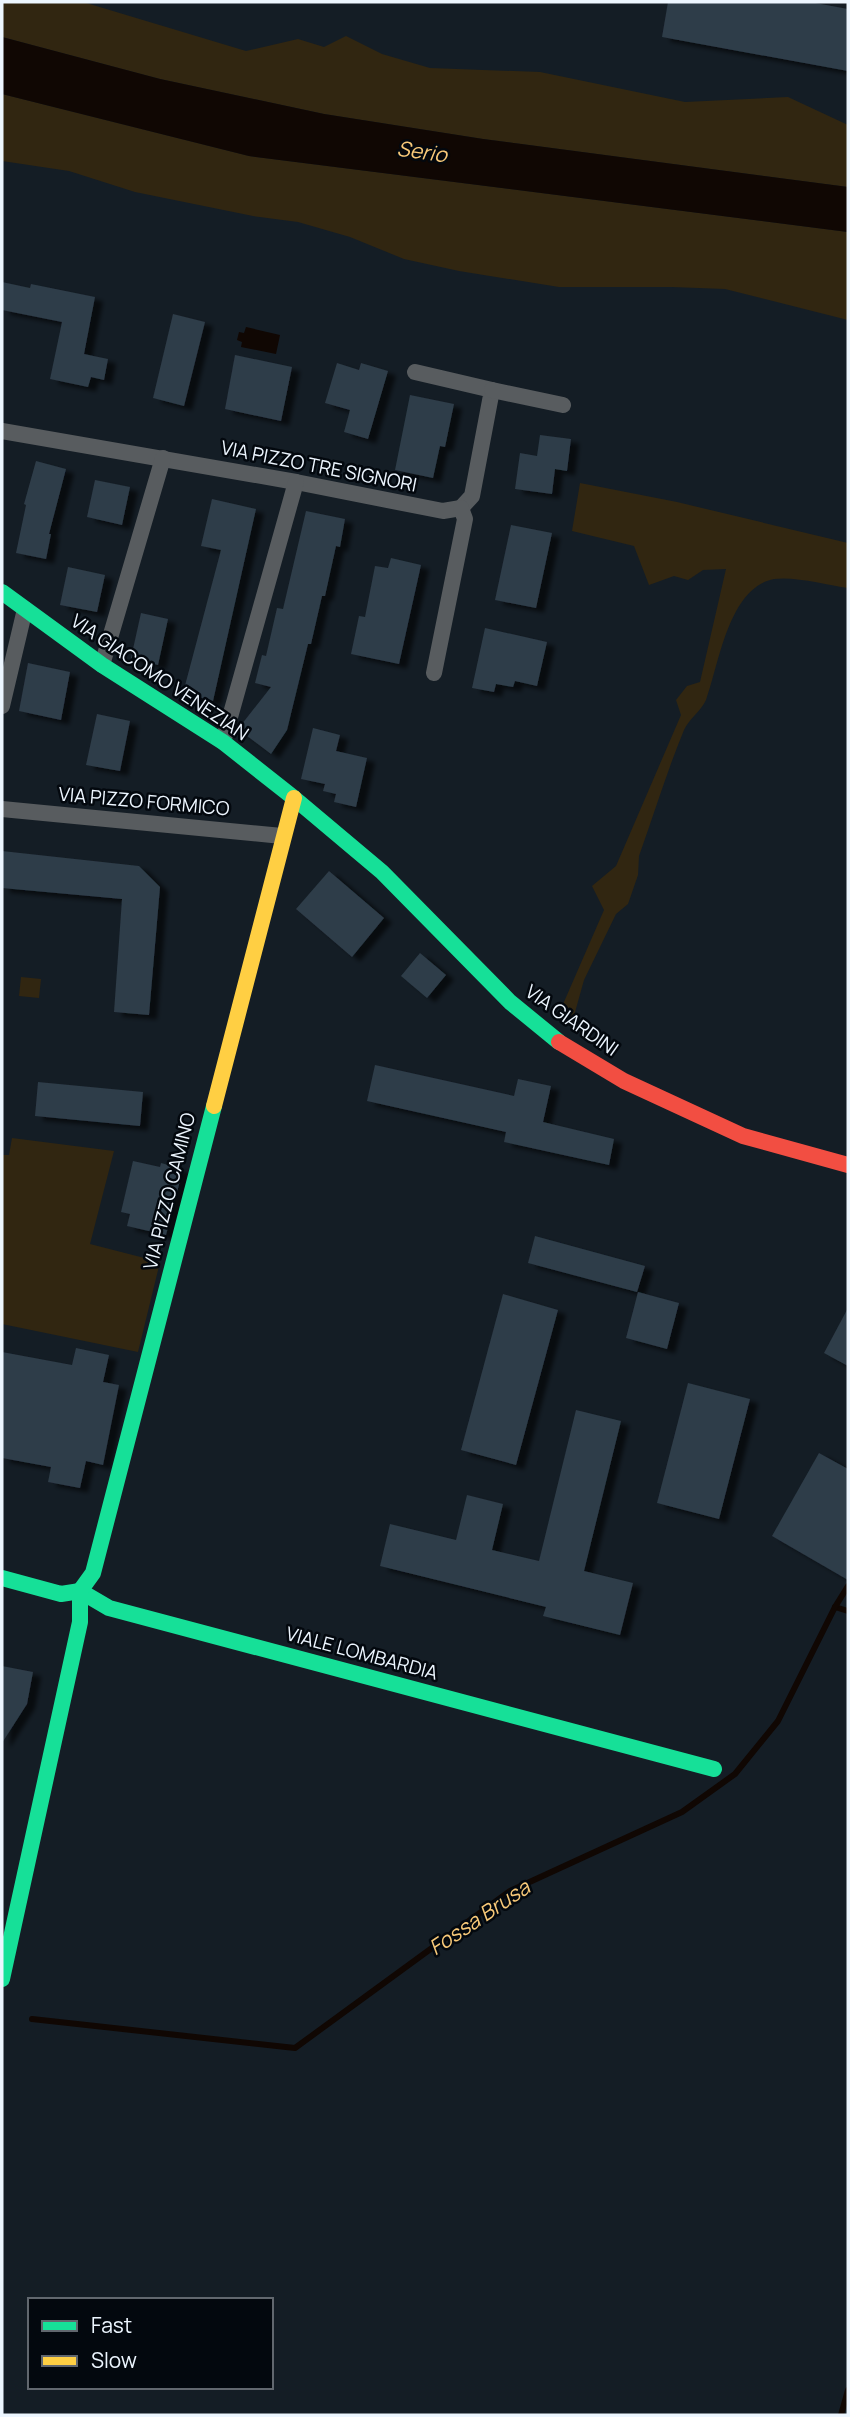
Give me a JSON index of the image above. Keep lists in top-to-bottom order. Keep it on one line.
{"streets":{"street":["VIA PIZZO TRE SIGNORI","VIA GIACOMO VENEZIAN","VIA PIZZO FORMICO","VIA GIARDINI","VIA PIZZO CAMINO","VIALE LOMBARDIA"]},"crossings":[["VIA GIACOMO VENEZIAN","VIA GIARDINI"],["VIA GIACOMO VENEZIAN","VIA PIZZO CAMINO"],["VIA PIZZO FORMICO","VIA PIZZO CAMINO"],["VIA GIARDINI","VIA PIZZO CAMINO"],["VIA PIZZO CAMINO","VIALE LOMBARDIA"]],"water":["Serio","Fossa Brusa"],"legend":["Fast","Slow"]}
